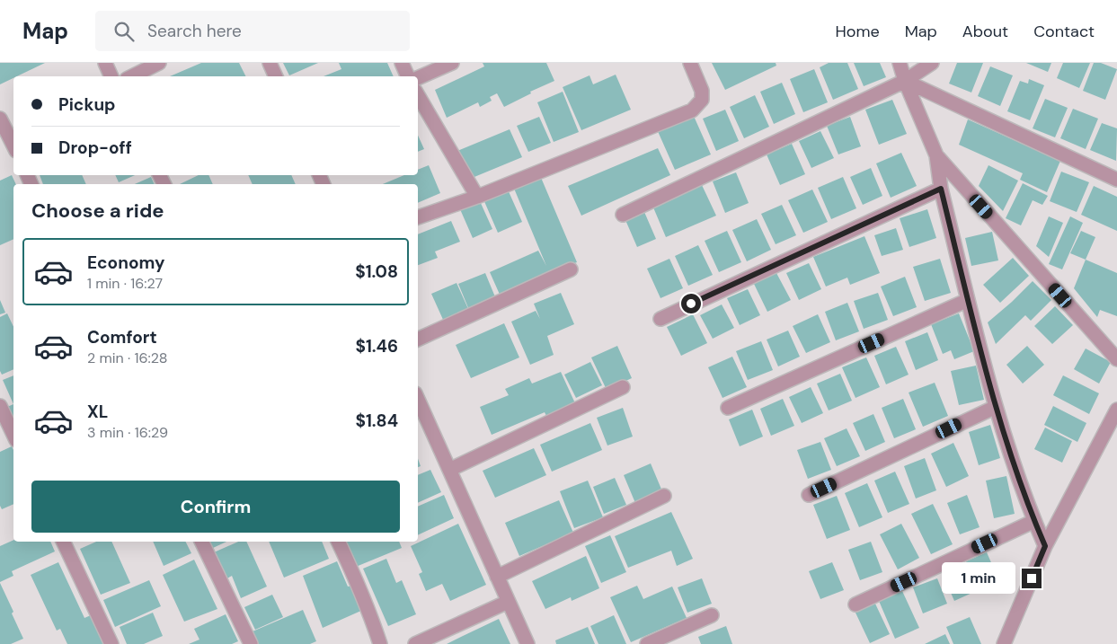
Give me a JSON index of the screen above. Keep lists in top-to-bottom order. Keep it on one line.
{"page":{"header":"Map","search":"Search here","nav":["Home","Map","About","Contact"],"banner":["Pickup","Drop-off"],"heading":"Choose a ride","list":[{"name":"Economy","note":"1 min · 16:27","value":"$1.08"},{"name":"Comfort","note":"2 min · 16:28","value":"$1.46"},{"name":"XL","note":"3 min · 16:29","value":"$1.84"}],"buttons":"Confirm","bubble":"1 min"}}
